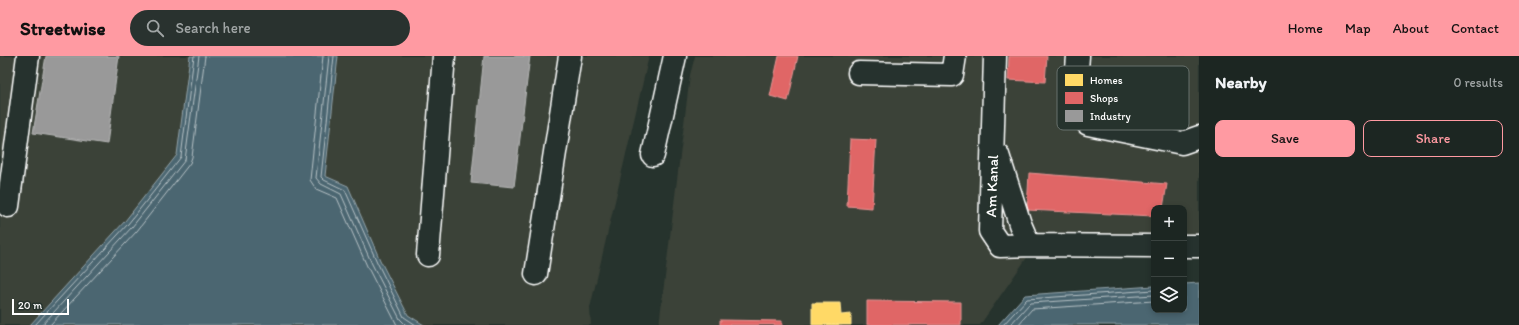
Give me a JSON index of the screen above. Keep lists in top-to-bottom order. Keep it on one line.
{"streets":{"street":["Am Kanal"]},"legend":["Homes","Shops","Industry"],"scale_bar":"20 m","page":{"header":"Streetwise","search":"Search here","nav":["Home","Map","About","Contact"],"heading":["Nearby","0 results"],"buttons":["Save","Share"],"map_buttons":["+","−"],"scale":"20 m"}}
